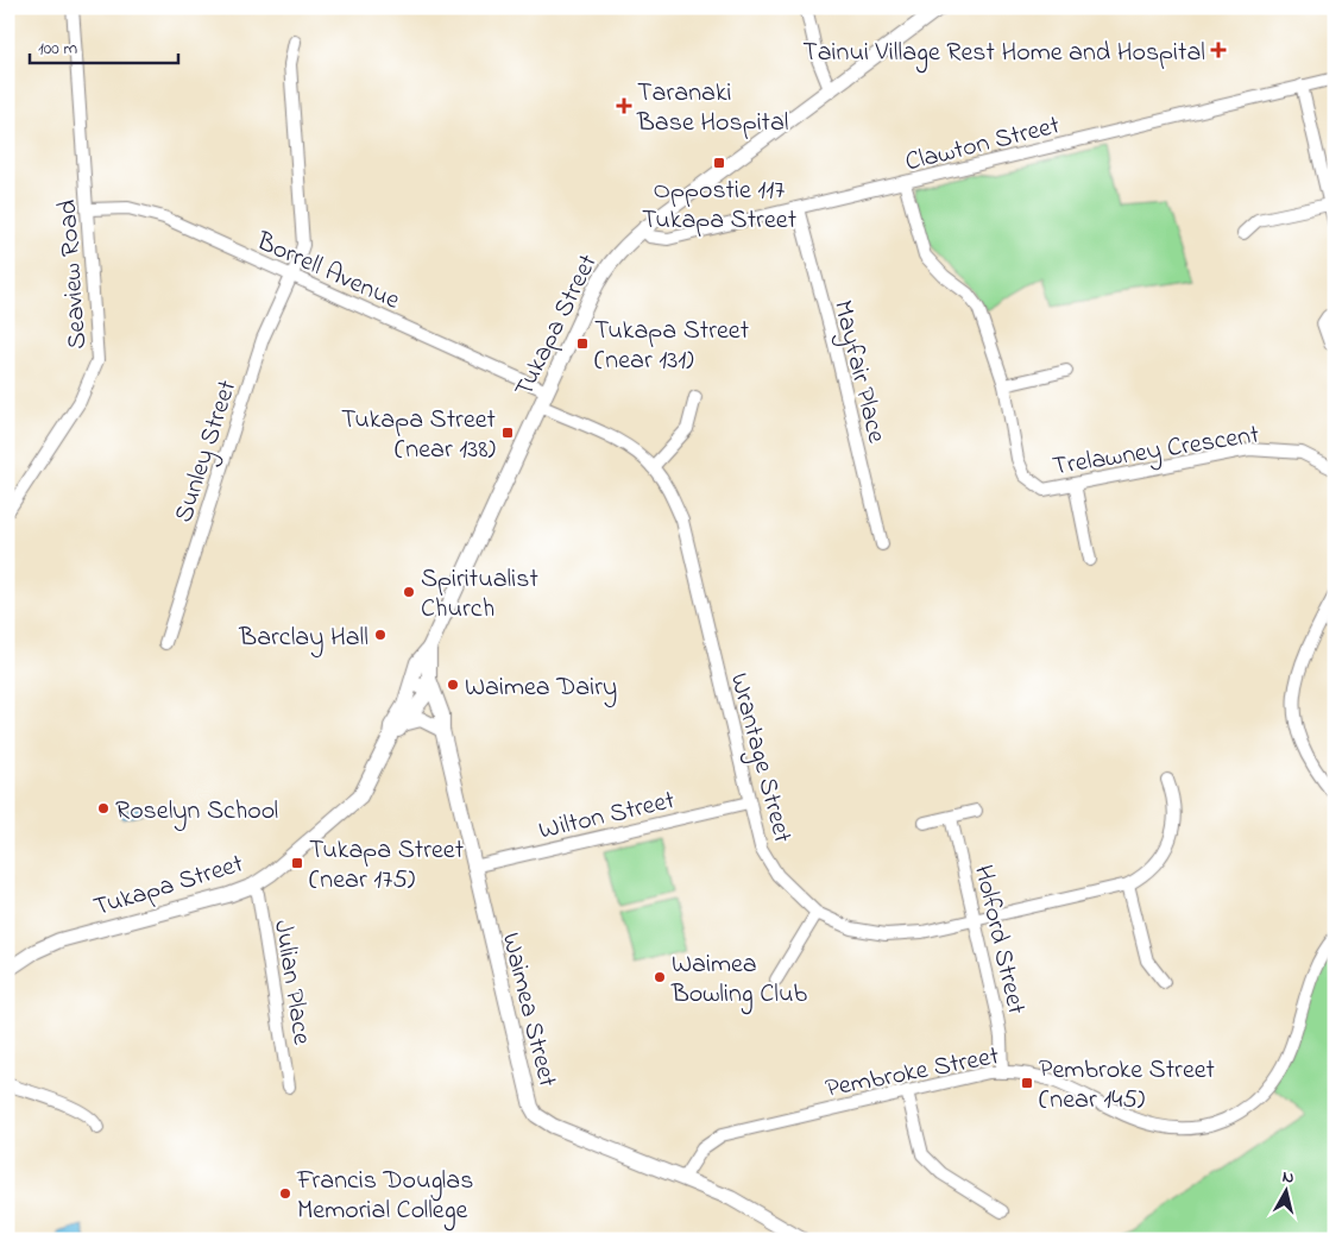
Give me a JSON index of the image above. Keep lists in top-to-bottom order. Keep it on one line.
{"streets":{"main road":["Tukapa Street","Waimea Street"],"street":["Clawton Street","Borrell Avenue","Seaview Road","Mayfair Place","Trelawney Crescent","Sunley Street","Wrantage Street","Wilton Street","Holford Street","Julian Place","Pembroke Street"]},"crossings":[["Clawton Street","Tukapa Street"],["Clawton Street","Mayfair Place"],["Clawton Street","Trelawney Crescent"],["Borrell Avenue","Seaview Road"],["Borrell Avenue","Tukapa Street"],["Borrell Avenue","Sunley Street"],["Tukapa Street","Wrantage Street"],["Tukapa Street","Julian Place"],["Tukapa Street","Waimea Street"],["Wrantage Street","Wilton Street"],["Wrantage Street","Holford Street"],["Wilton Street","Waimea Street"],["Holford Street","Pembroke Street"],["Waimea Street","Pembroke Street"]],"places":{"health":["Tainui Village Rest Home and Hospital","Taranaki Base Hospital"],"transit":["Oppostie 117 Tukapa Street","Tukapa Street (near 131)","Tukapa Street (near 138)","Tukapa Street (near 175)","Pembroke Street (near 145)"],"other":["Spiritualist Church","Barclay Hall","Waimea Dairy","Roselyn School","Waimea Bowling Club","Francis Douglas Memorial College"]},"scale_bar":"100 m","north":"top"}
